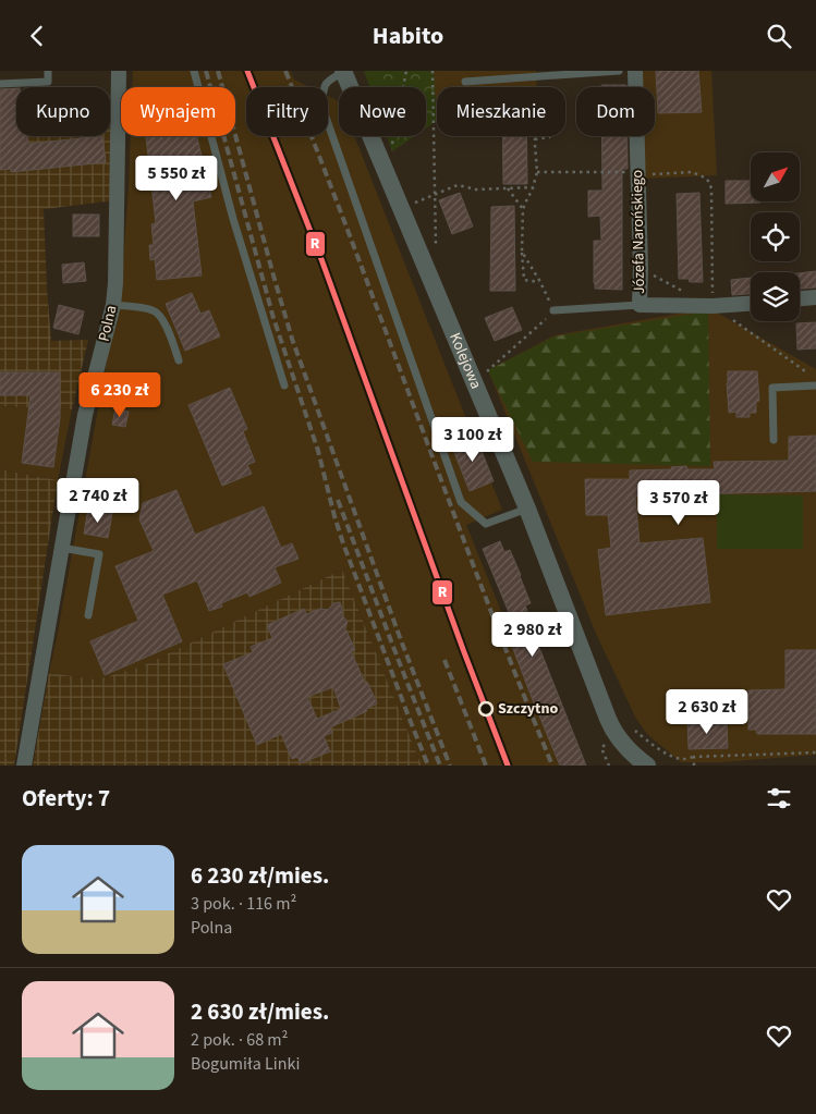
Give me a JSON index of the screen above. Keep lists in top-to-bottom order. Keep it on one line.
{"streets":{"street":["Józefa Narońskiego","Polna","Kolejowa"]},"places":["Szczytno"],"lines":["transit line R"],"north":"top right","page":{"header":"Habito","chip":["Kupno","Wynajem","Filtry","Nowe","Mieszkanie","Dom"],"price":["5 550 zł","6 230 zł","3 100 zł","2 740 zł","3 570 zł","2 980 zł","2 630 zł"],"heading":"Oferty: 7","list":[{"name":"6 230 zł/mies.","note":"3 pok. · 116 m² · Polna"},{"name":"2 630 zł/mies.","note":"2 pok. · 68 m² · Bogumiła Linki"}]}}
